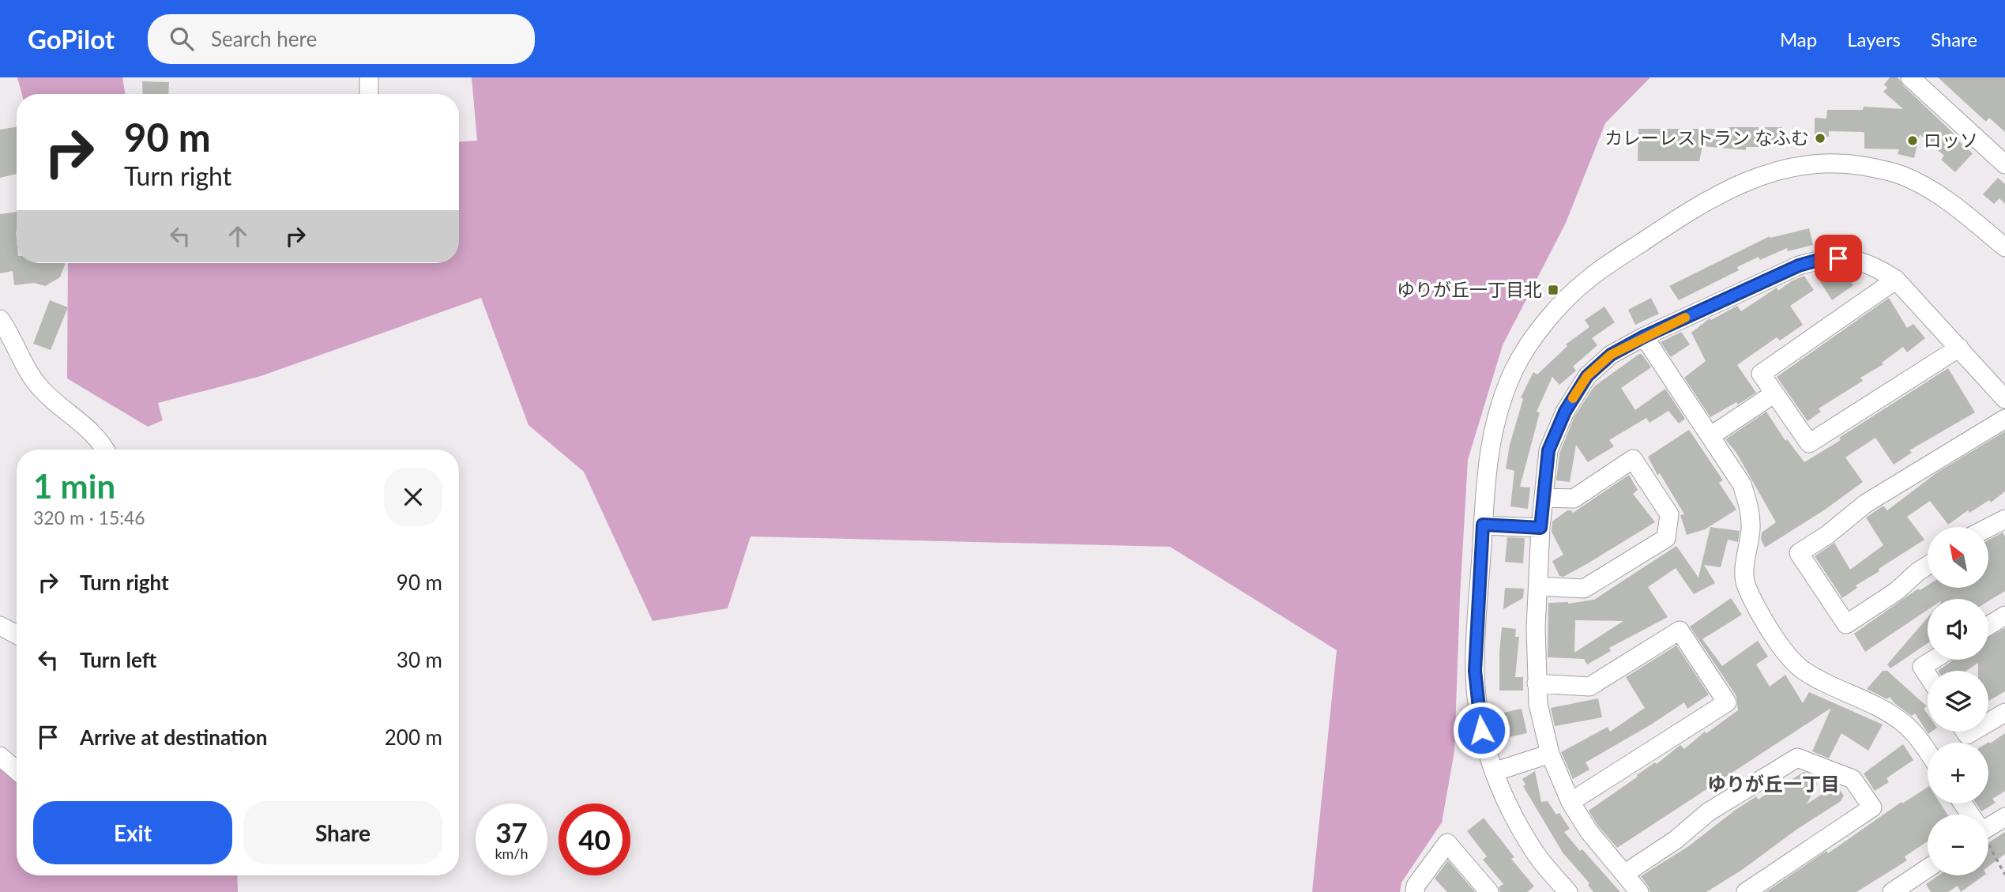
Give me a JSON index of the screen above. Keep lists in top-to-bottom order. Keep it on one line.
{"districts":["ゆりが丘一丁目"],"places":{"other":["カレーレストラン なふむ","ロッソ"],"transit":["ゆりが丘一丁目北"]},"north":"top left","page":{"header":"GoPilot","search":"Search here","nav":["Map","Layers","Share"],"turn":["90 m","Turn right"],"heading":["1 min","320 m · 15:46"],"map_buttons":["+","−"],"list":[{"name":"Turn right","value":"90 m"},{"name":"Turn left","value":"30 m"},{"name":"Arrive at destination","value":"200 m"}],"buttons":["Exit","Share"],"speed":"37 km/h","limit":"40"}}
